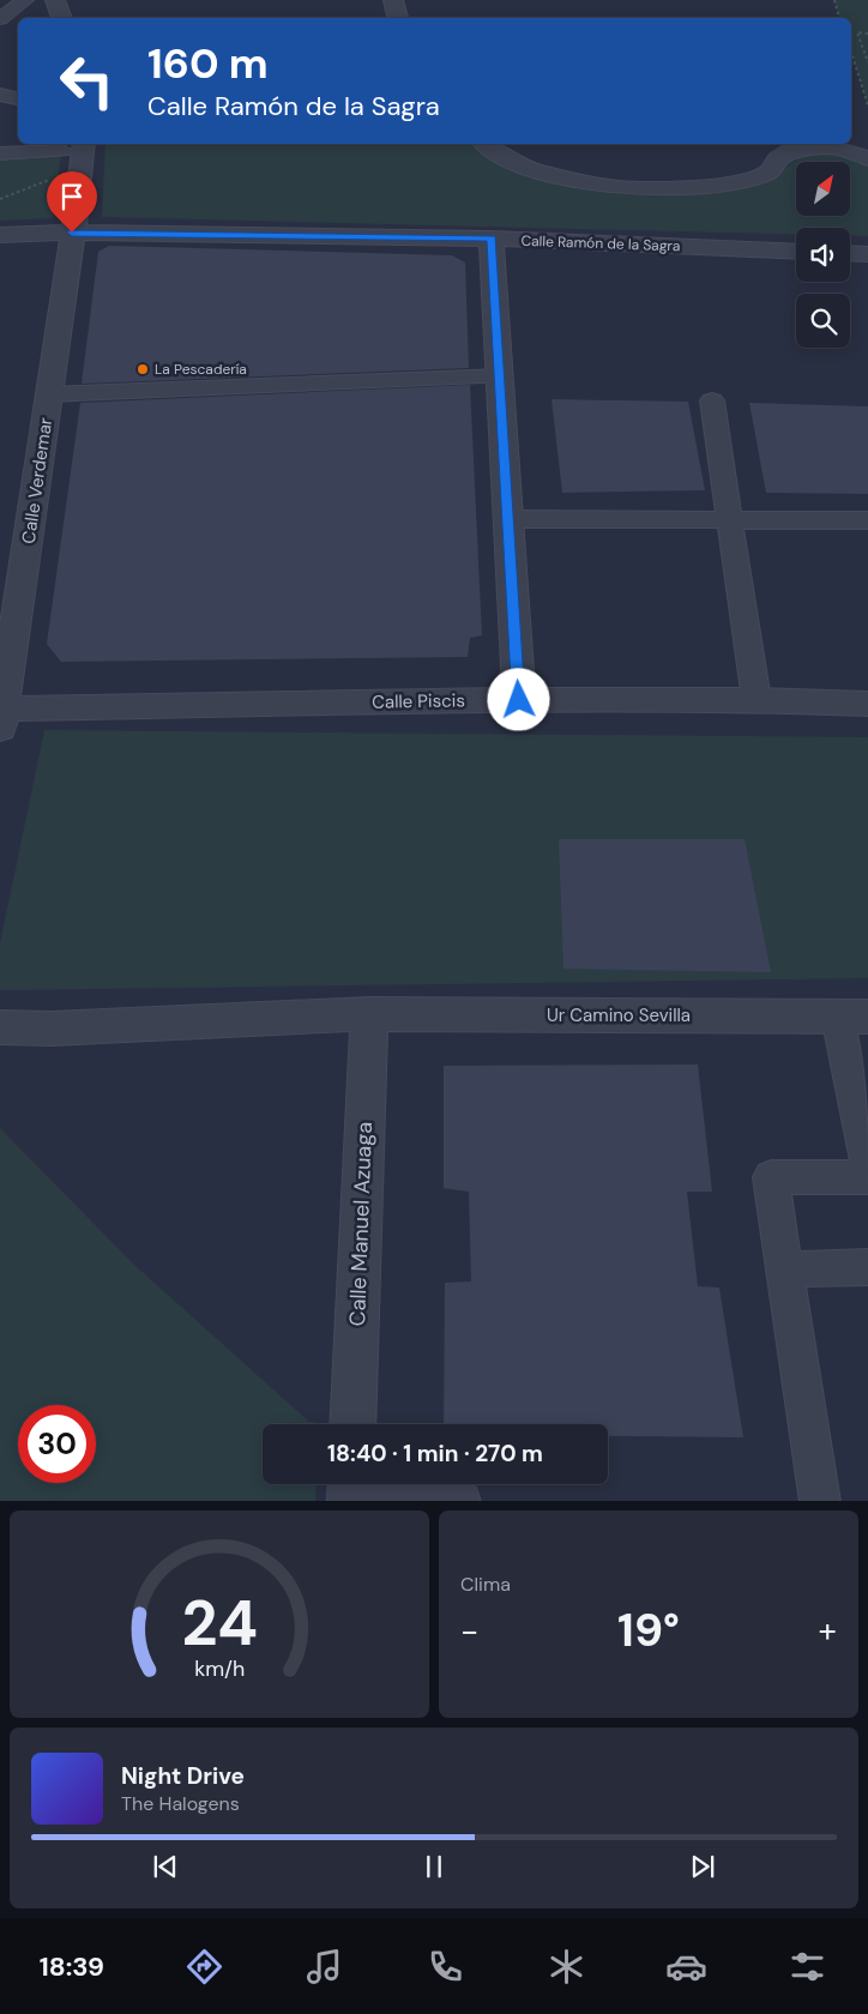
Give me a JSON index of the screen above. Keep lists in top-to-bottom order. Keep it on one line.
{"streets":{"street":["Calle Ramón de la Sagra","Calle Verdemar","Calle Piscis","Ur Camino Sevilla","Calle Manuel Azuaga"]},"crossings":[["Calle Ramón de la Sagra","Calle Verdemar"],["Calle Verdemar","Calle Piscis"],["Ur Camino Sevilla","Calle Manuel Azuaga"]],"places":["La Pescadería"],"north":"top right","page":{"turn":["160 m","Calle Ramón de la Sagra"],"limit":"30","trip":"18:40 · 1 min · 270 m","tile":"Clima","heat":["−","19°","+"],"song":["Night Drive","The Halogens"],"tabs":"18:39","gauge":["24","km/h"]}}
